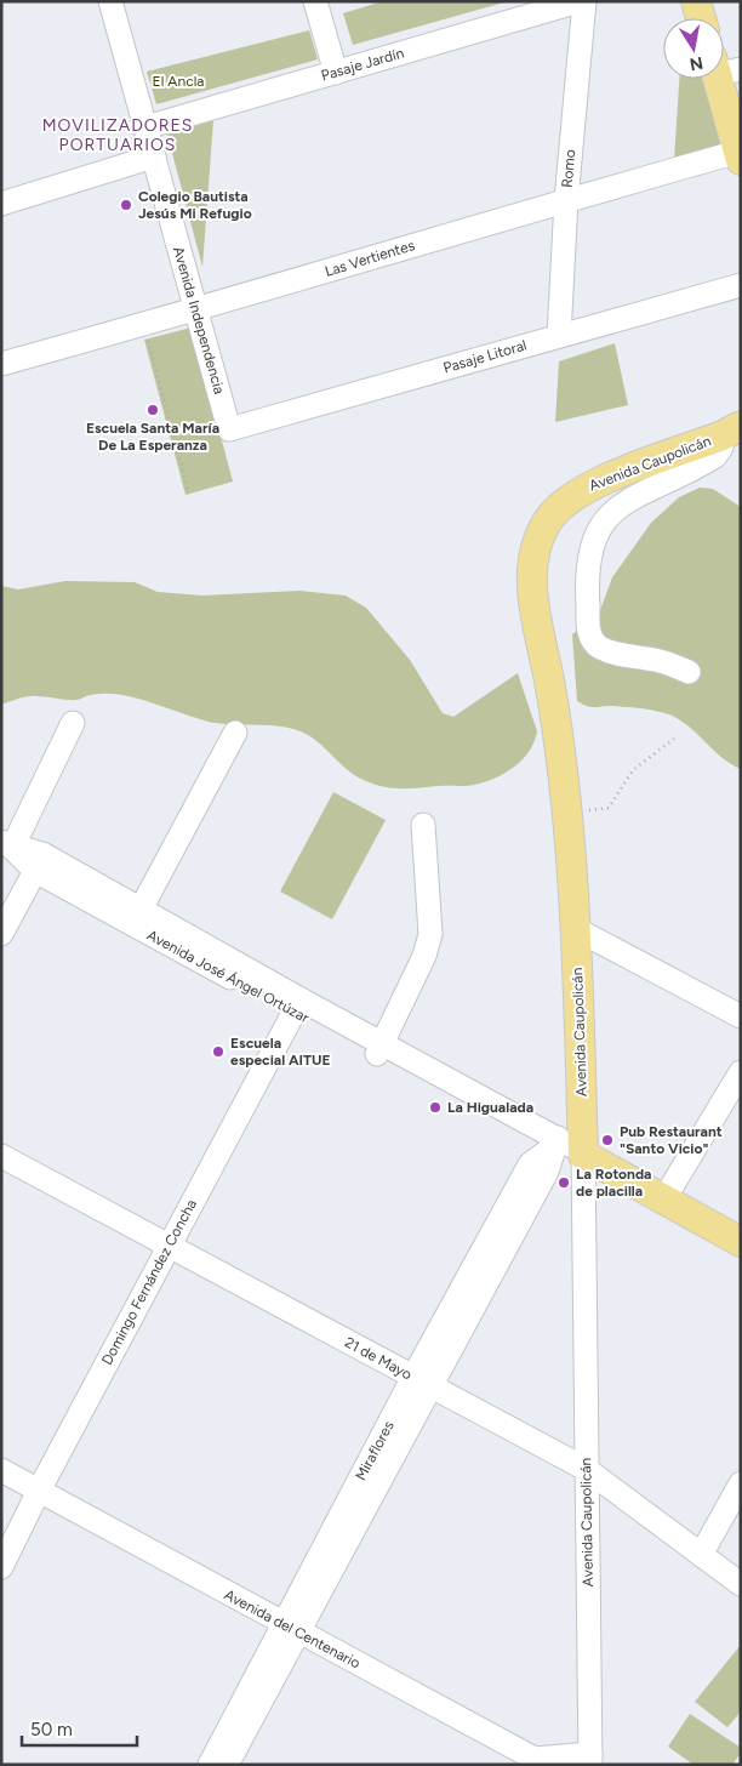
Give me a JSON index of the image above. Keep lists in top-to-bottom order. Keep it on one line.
{"streets":{"main road":["Avenida Caupolicán","Avenida José Ángel Ortúzar"],"street":["Pasaje Jardín","Romo","Las Vertientes","Avenida Independencia","Pasaje Litoral","Domingo Fernández Concha","21 de Mayo","Miraflores","Avenida del Centenario"]},"crossings":[["Pasaje Jardín","Romo"],["Pasaje Jardín","Avenida Independencia"],["Romo","Las Vertientes"],["Romo","Pasaje Litoral"],["Las Vertientes","Avenida Independencia"],["Avenida Independencia","Pasaje Litoral"],["Avenida Caupolicán","Avenida José Ángel Ortúzar"],["Avenida Caupolicán","21 de Mayo"],["Avenida Caupolicán","Avenida del Centenario"],["Avenida José Ángel Ortúzar","Domingo Fernández Concha"],["Avenida José Ángel Ortúzar","Miraflores"],["Domingo Fernández Concha","21 de Mayo"],["Domingo Fernández Concha","Avenida del Centenario"],["21 de Mayo","Miraflores"],["Miraflores","Avenida del Centenario"]],"districts":["MOVILIZADORES PORTUARIOS"],"parks":["El Ancla"],"places":["Colegio Bautista Jesús Mi Refugio","Escuela Santa María De La Esperanza","Escuela especial AITUE","La Higualada","Pub Restaurant \"Santo Vicio\"","La Rotonda de placilla"],"scale_bar":"50 m","north":"bottom"}
